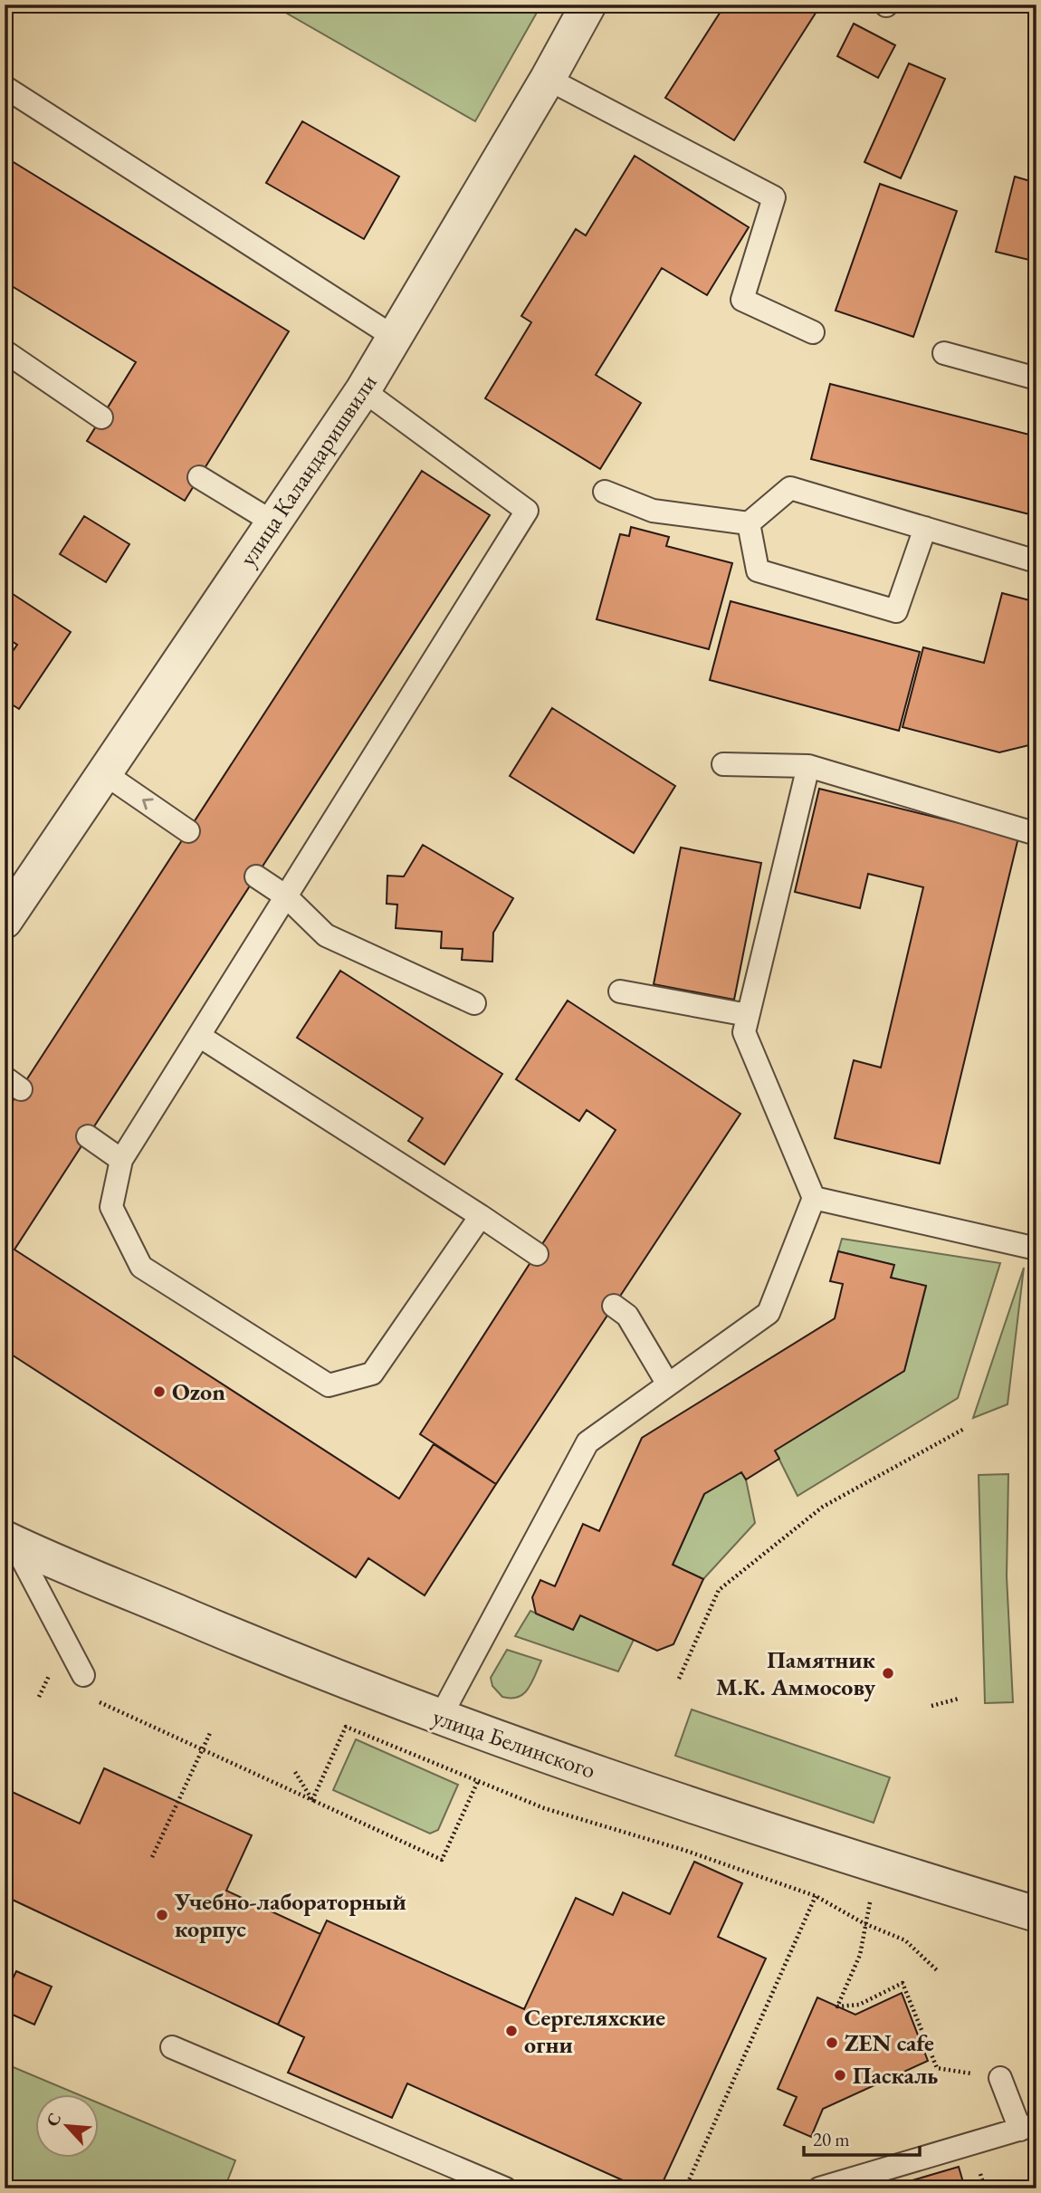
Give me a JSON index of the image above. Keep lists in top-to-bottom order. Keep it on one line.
{"streets":{"street":["улица Каландаришвили","улица Белинского"]},"places":["Ozon","Памятник М.К. Аммосову","Учебно-лабораторный корпус","Сергеляхские огни","ZEN cafe","Паскаль"],"scale_bar":"20 m","north":"top left"}
